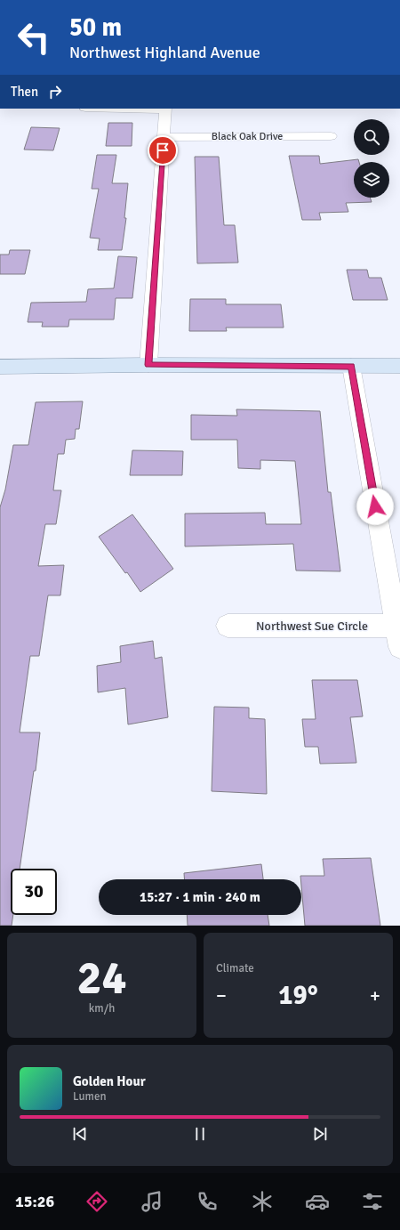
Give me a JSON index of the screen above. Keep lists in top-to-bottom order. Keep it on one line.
{"streets":{"street":["Black Oak Drive","Northwest Sue Circle"]},"page":{"turn":["50 m","Northwest Highland Avenue"],"then":"Then","limit":"30","trip":"15:27 · 1 min · 240 m","tile":[["24","km/h"],"Climate"],"heat":["−","19°","+"],"song":["Golden Hour","Lumen"],"tabs":"15:26"}}
